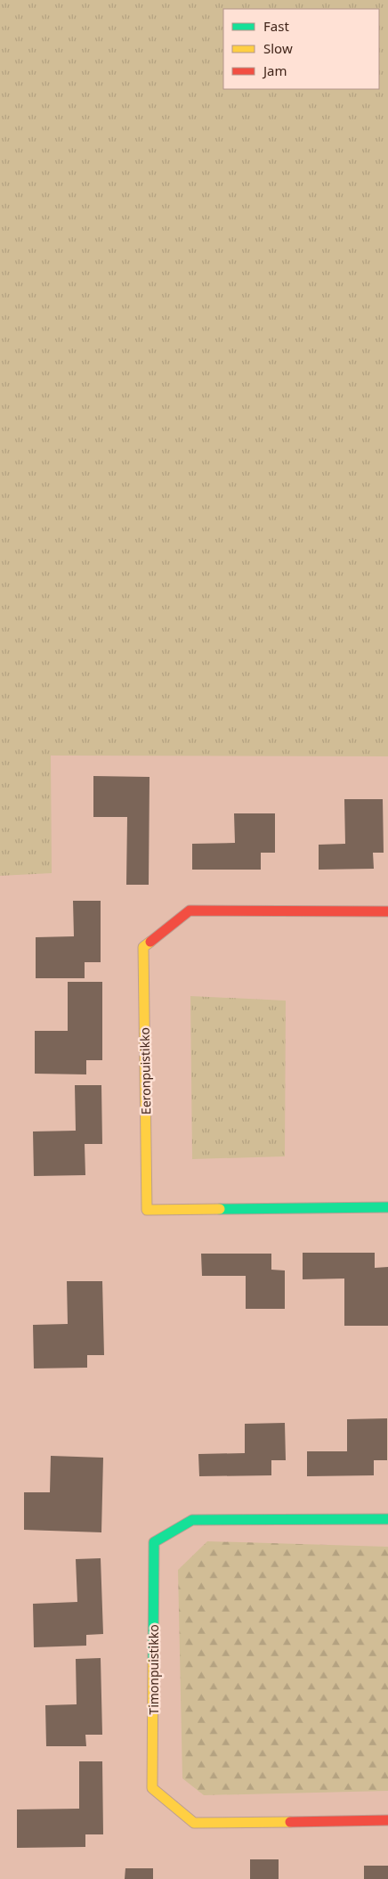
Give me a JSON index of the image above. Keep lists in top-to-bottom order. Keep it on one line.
{"streets":{"street":["Eeronpuistikko","Timonpuistikko"]},"legend":["Fast","Slow","Jam"]}
